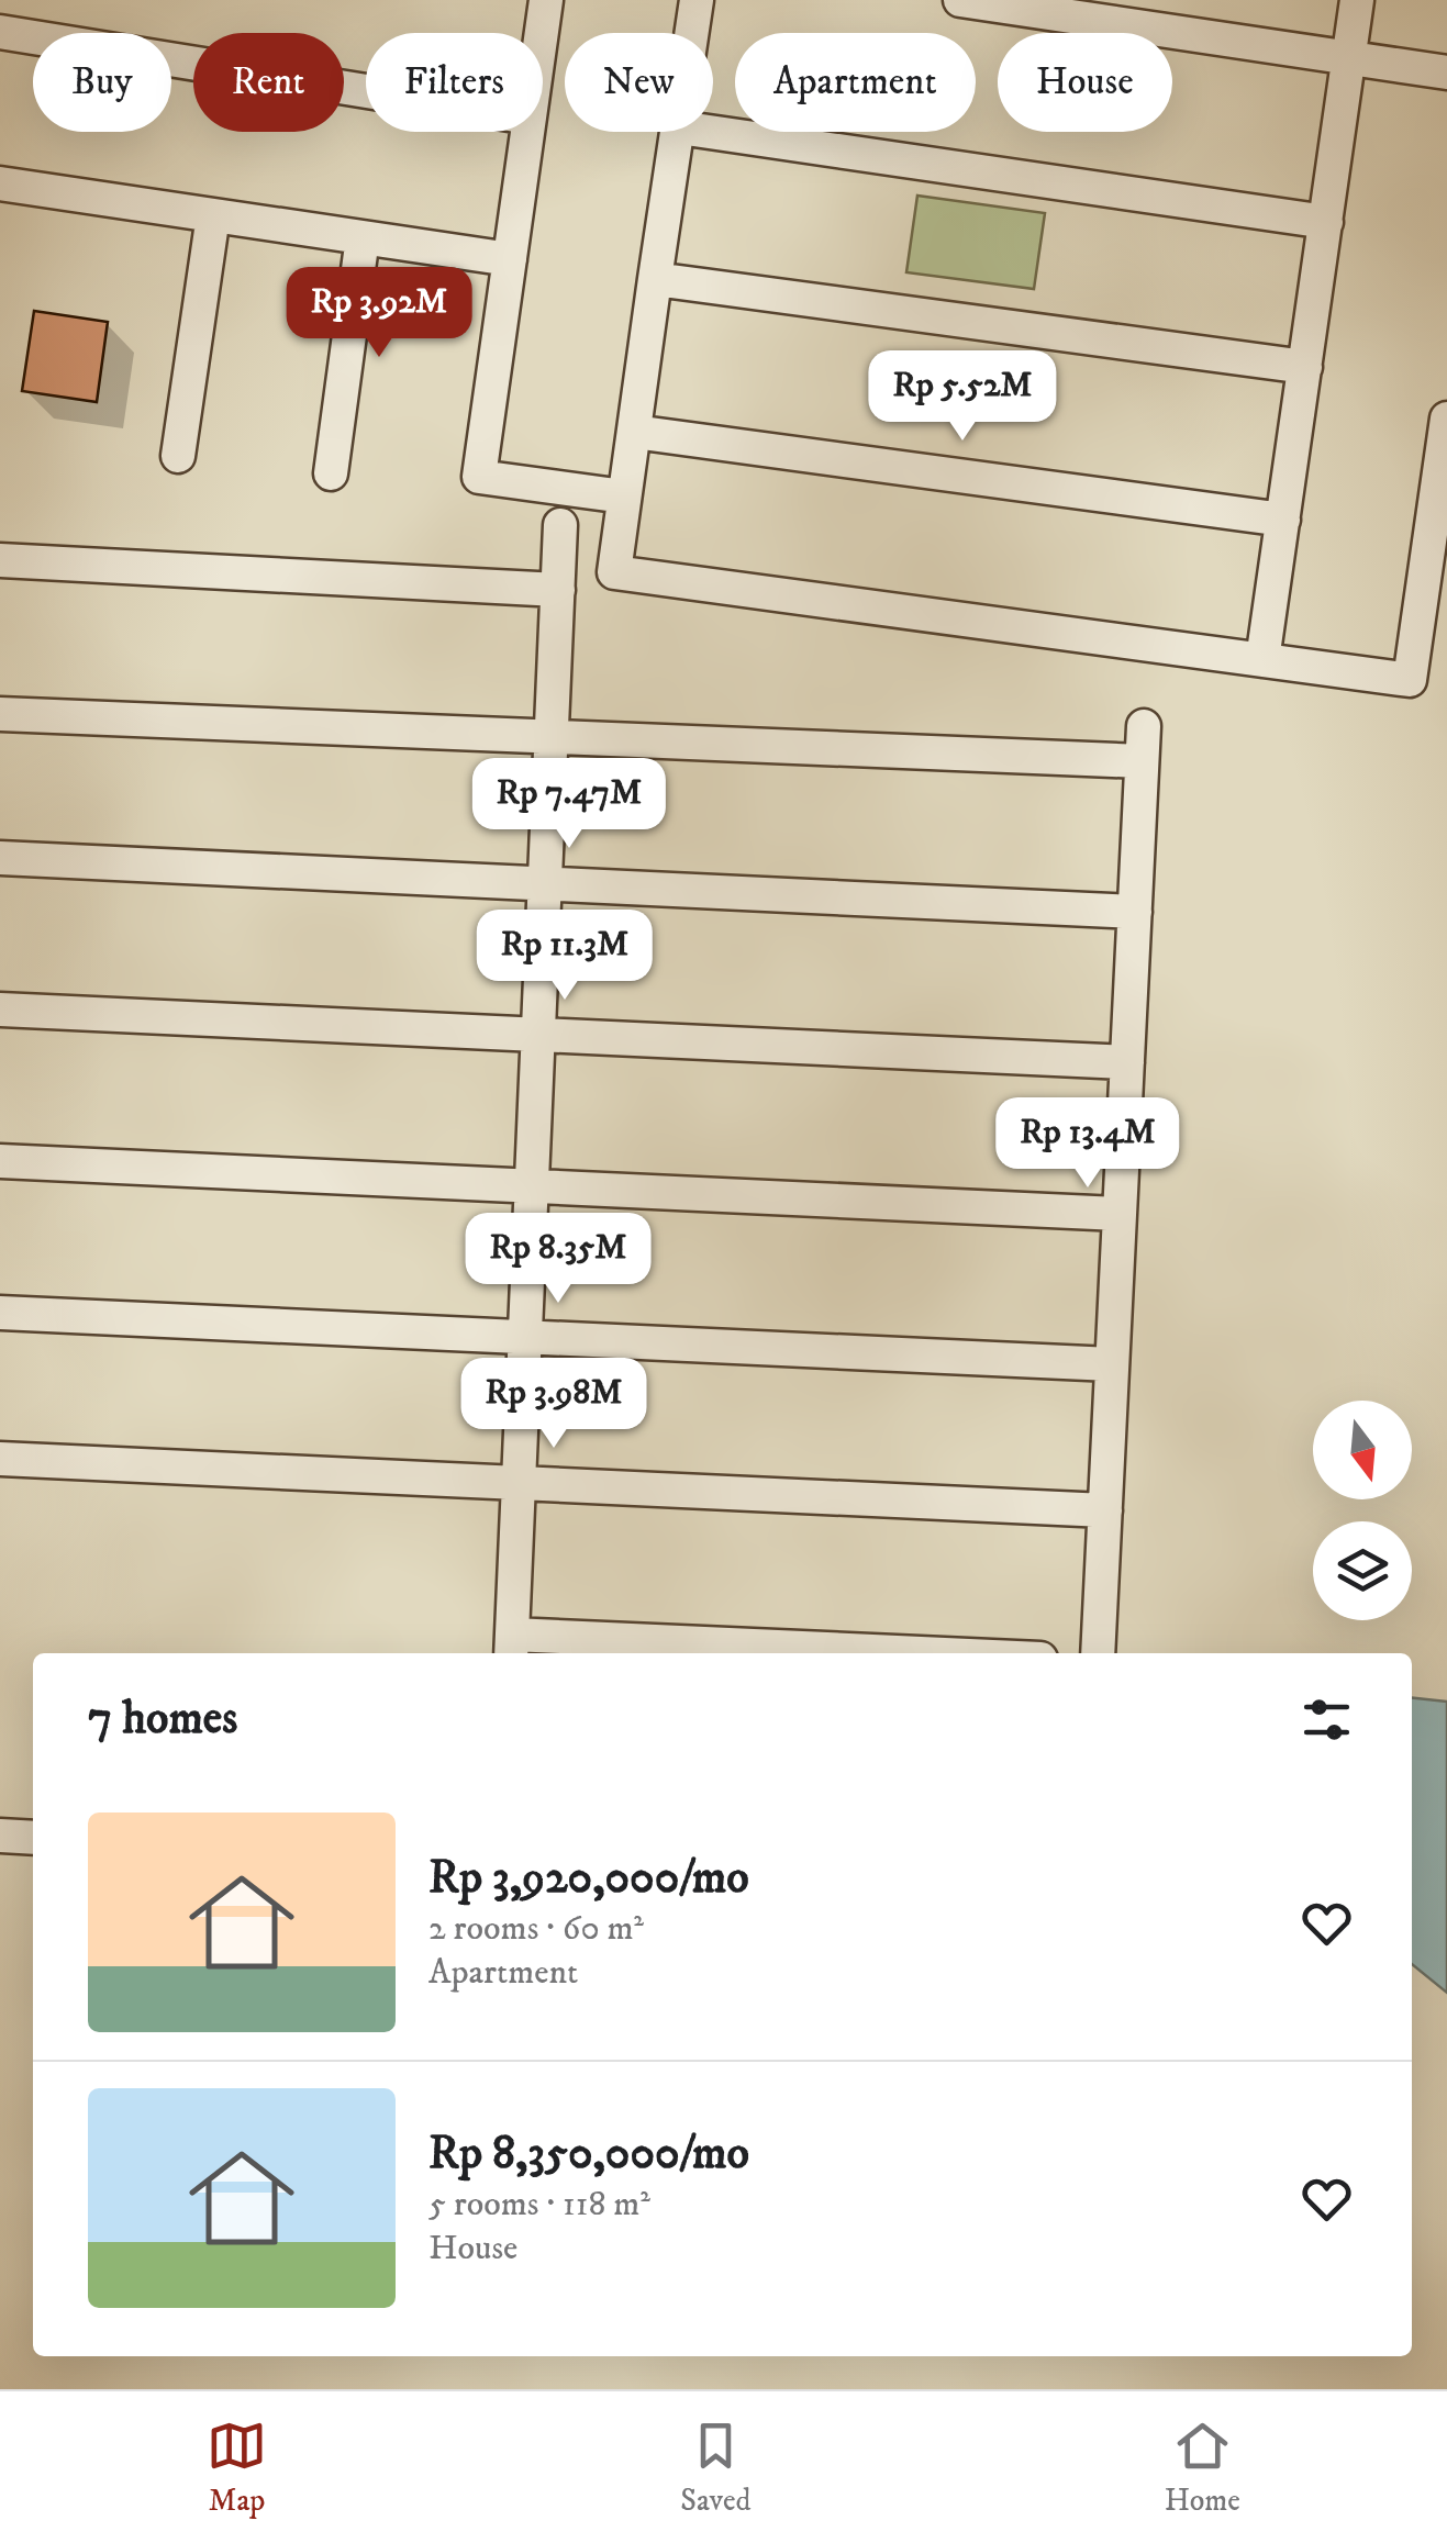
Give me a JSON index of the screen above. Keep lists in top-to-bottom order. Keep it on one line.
{"north":"bottom","page":{"chip":["Buy","Rent","Filters","New","Apartment","House"],"price":["Rp 3.92M","Rp 5.52M","Rp 7.47M","Rp 11.3M","Rp 13.4M","Rp 8.35M","Rp 3.98M"],"heading":"7 homes","list":[{"name":"Rp 3,920,000/mo","note":"2 rooms · 60 m² · Apartment"},{"name":"Rp 8,350,000/mo","note":"5 rooms · 118 m² · House"}],"tabs":["Map","Saved","Home"]}}
